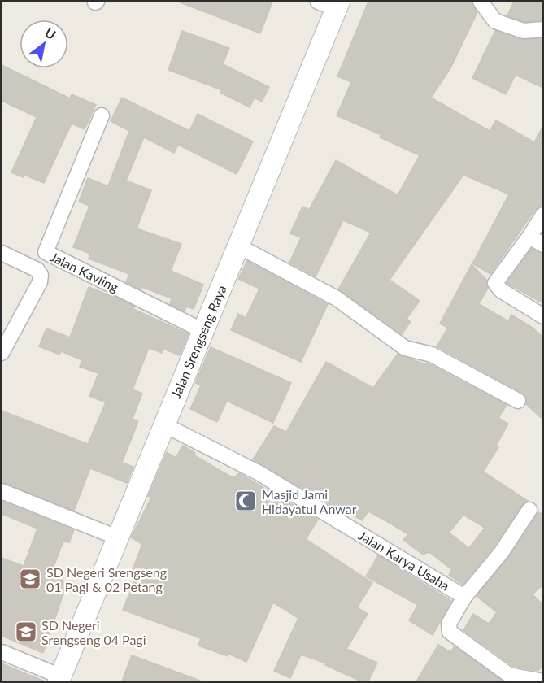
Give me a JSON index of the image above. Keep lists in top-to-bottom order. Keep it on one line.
{"streets":{"main road":["Jalan Srengseng Raya"],"street":["Jalan Kavling","Jalan Karya Usaha"]},"crossings":[["Jalan Kavling","Jalan Srengseng Raya"],["Jalan Srengseng Raya","Jalan Karya Usaha"]],"places":{"mosque":["Masjid Jami Hidayatul Anwar"],"school or university":["SD Negeri Srengseng 01 Pagi & 02 Petang","SD Negeri Srengseng 04 Pagi"]},"north":"top right"}
